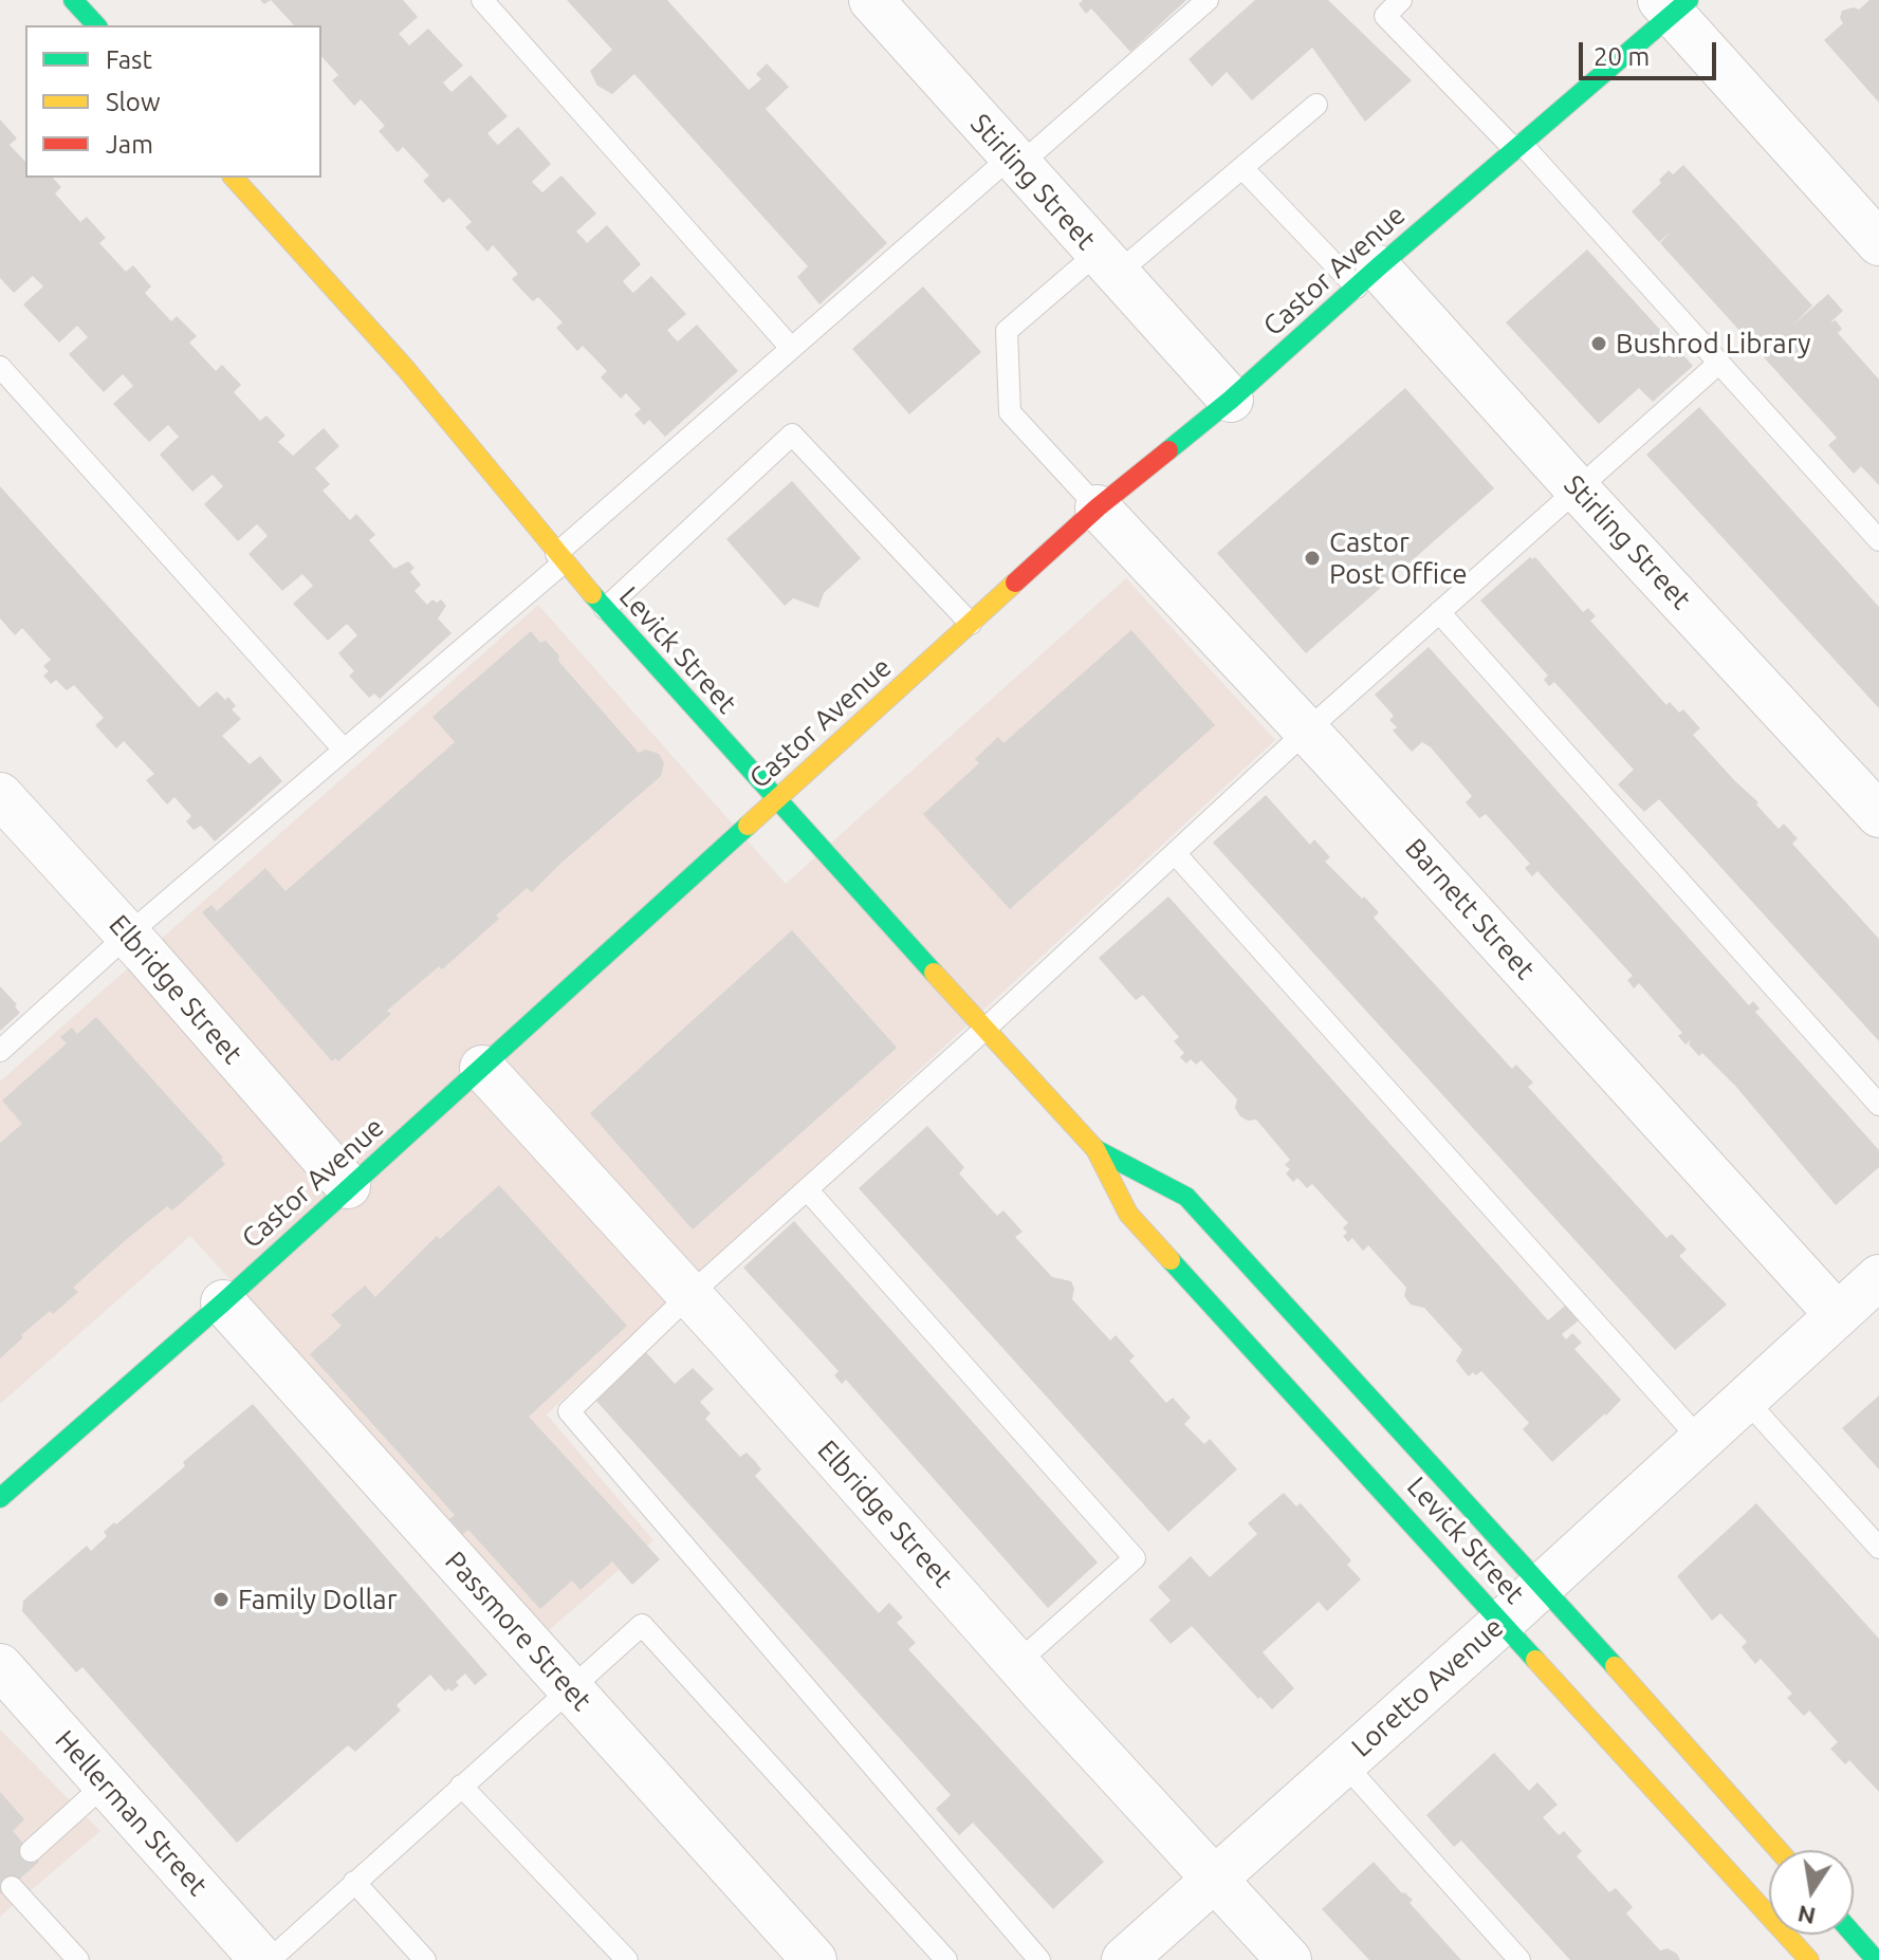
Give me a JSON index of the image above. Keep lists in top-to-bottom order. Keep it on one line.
{"streets":{"main road":["Castor Avenue","Levick Street"],"street":["Stirling Street","Barnett Street","Elbridge Street","Passmore Street","Loretto Avenue","Hellerman Street"]},"crossings":[["Stirling Street","Castor Avenue"],["Castor Avenue","Levick Street"],["Castor Avenue","Barnett Street"],["Castor Avenue","Elbridge Street"],["Castor Avenue","Passmore Street"],["Levick Street","Loretto Avenue"],["Barnett Street","Loretto Avenue"],["Elbridge Street","Loretto Avenue"]],"places":["Bushrod Library","Castor Post Office","Family Dollar"],"legend":["Fast","Slow","Jam"],"scale_bar":"20 m","north":"bottom"}
